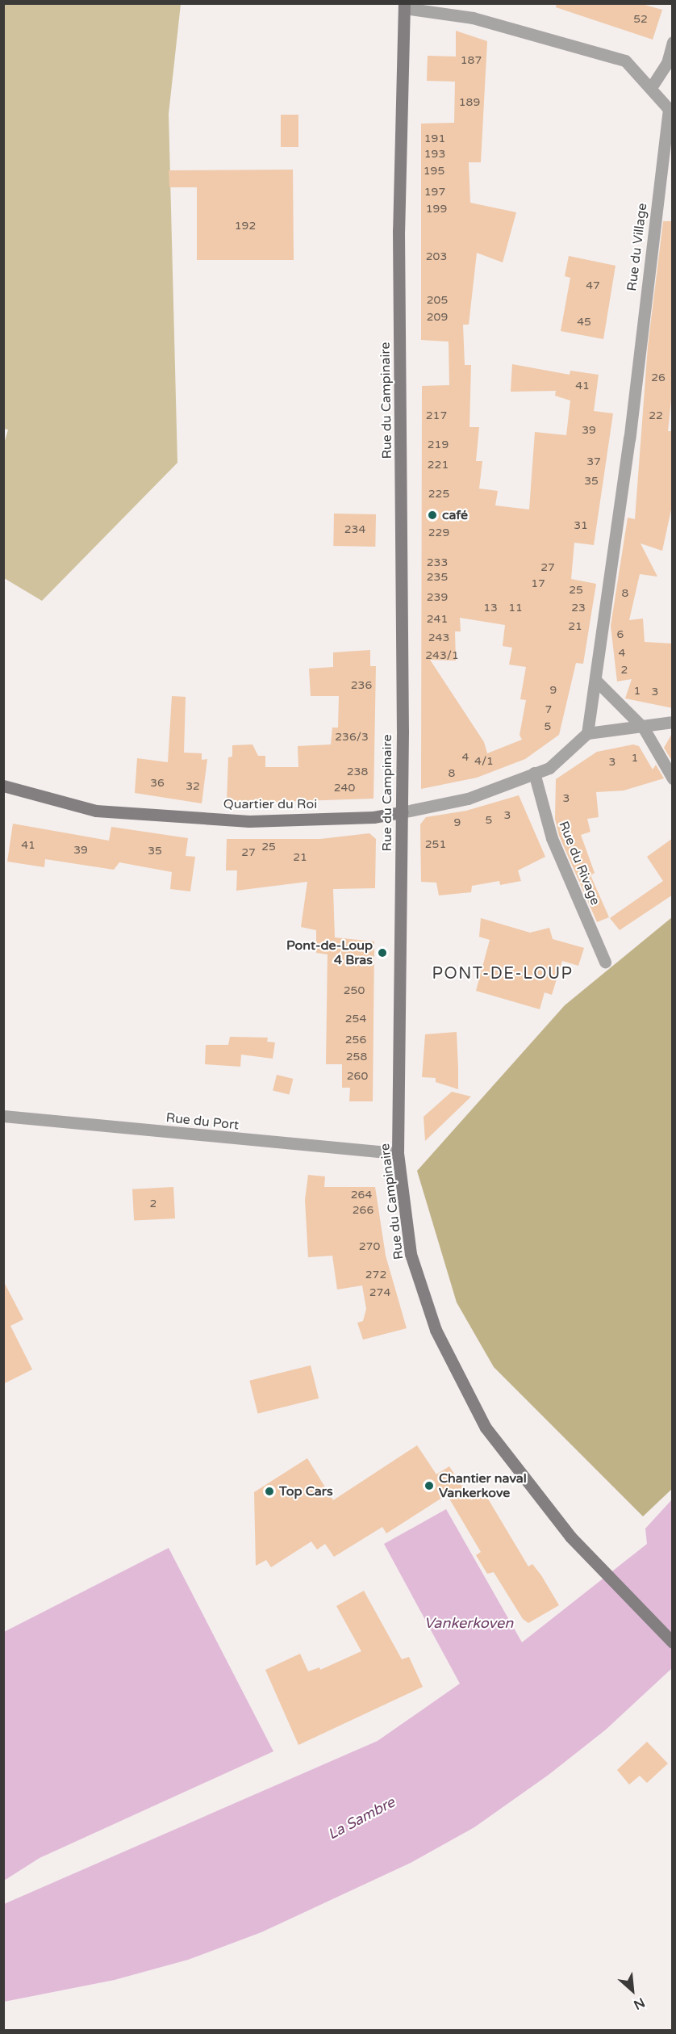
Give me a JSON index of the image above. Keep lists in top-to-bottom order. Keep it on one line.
{"streets":{"main road":["Rue du Campinaire","Quartier du Roi"],"street":["Rue du Village","Rue du Rivage","Rue du Port"]},"crossings":[["Rue du Village","Rue du Campinaire"],["Rue du Village","Quartier du Roi"],["Rue du Campinaire","Quartier du Roi"],["Rue du Campinaire","Rue du Port"],["Quartier du Roi","Rue du Rivage"]],"districts":["PONT-DE-LOUP"],"water":["Vankerkoven","La Sambre"],"places":["café","Pont-de-Loup 4 Bras","Chantier naval Vankerkove","Top Cars"],"house_numbers":["52","187","189","191","193","195","197","199","192","203","47","205","209","45","26","41","217","22","39","219","37","221","35","225","31","234","229","233","27","235","17","25","8","239","13","11","23","241","21","6","243","4","243/1","2","236","9","1","3","7","5","236/3","4","1","4/1","3","238","8","36","32","240","3","3","5","9","251","41","25","39","35","27","21","250","254","256","258","260","264","2","266","270","272","274"],"north":"bottom right"}
